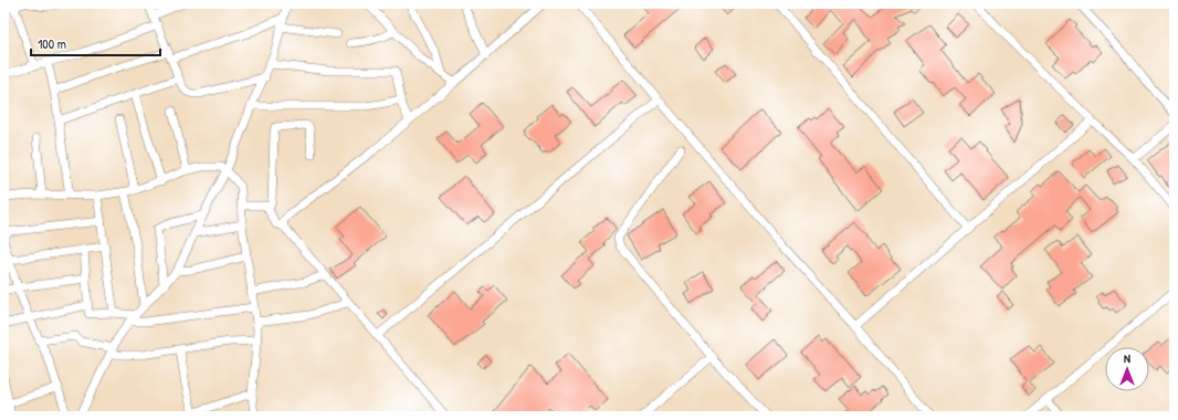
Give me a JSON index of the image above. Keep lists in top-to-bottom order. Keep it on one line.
{"scale_bar":"100 m","north":"top"}
